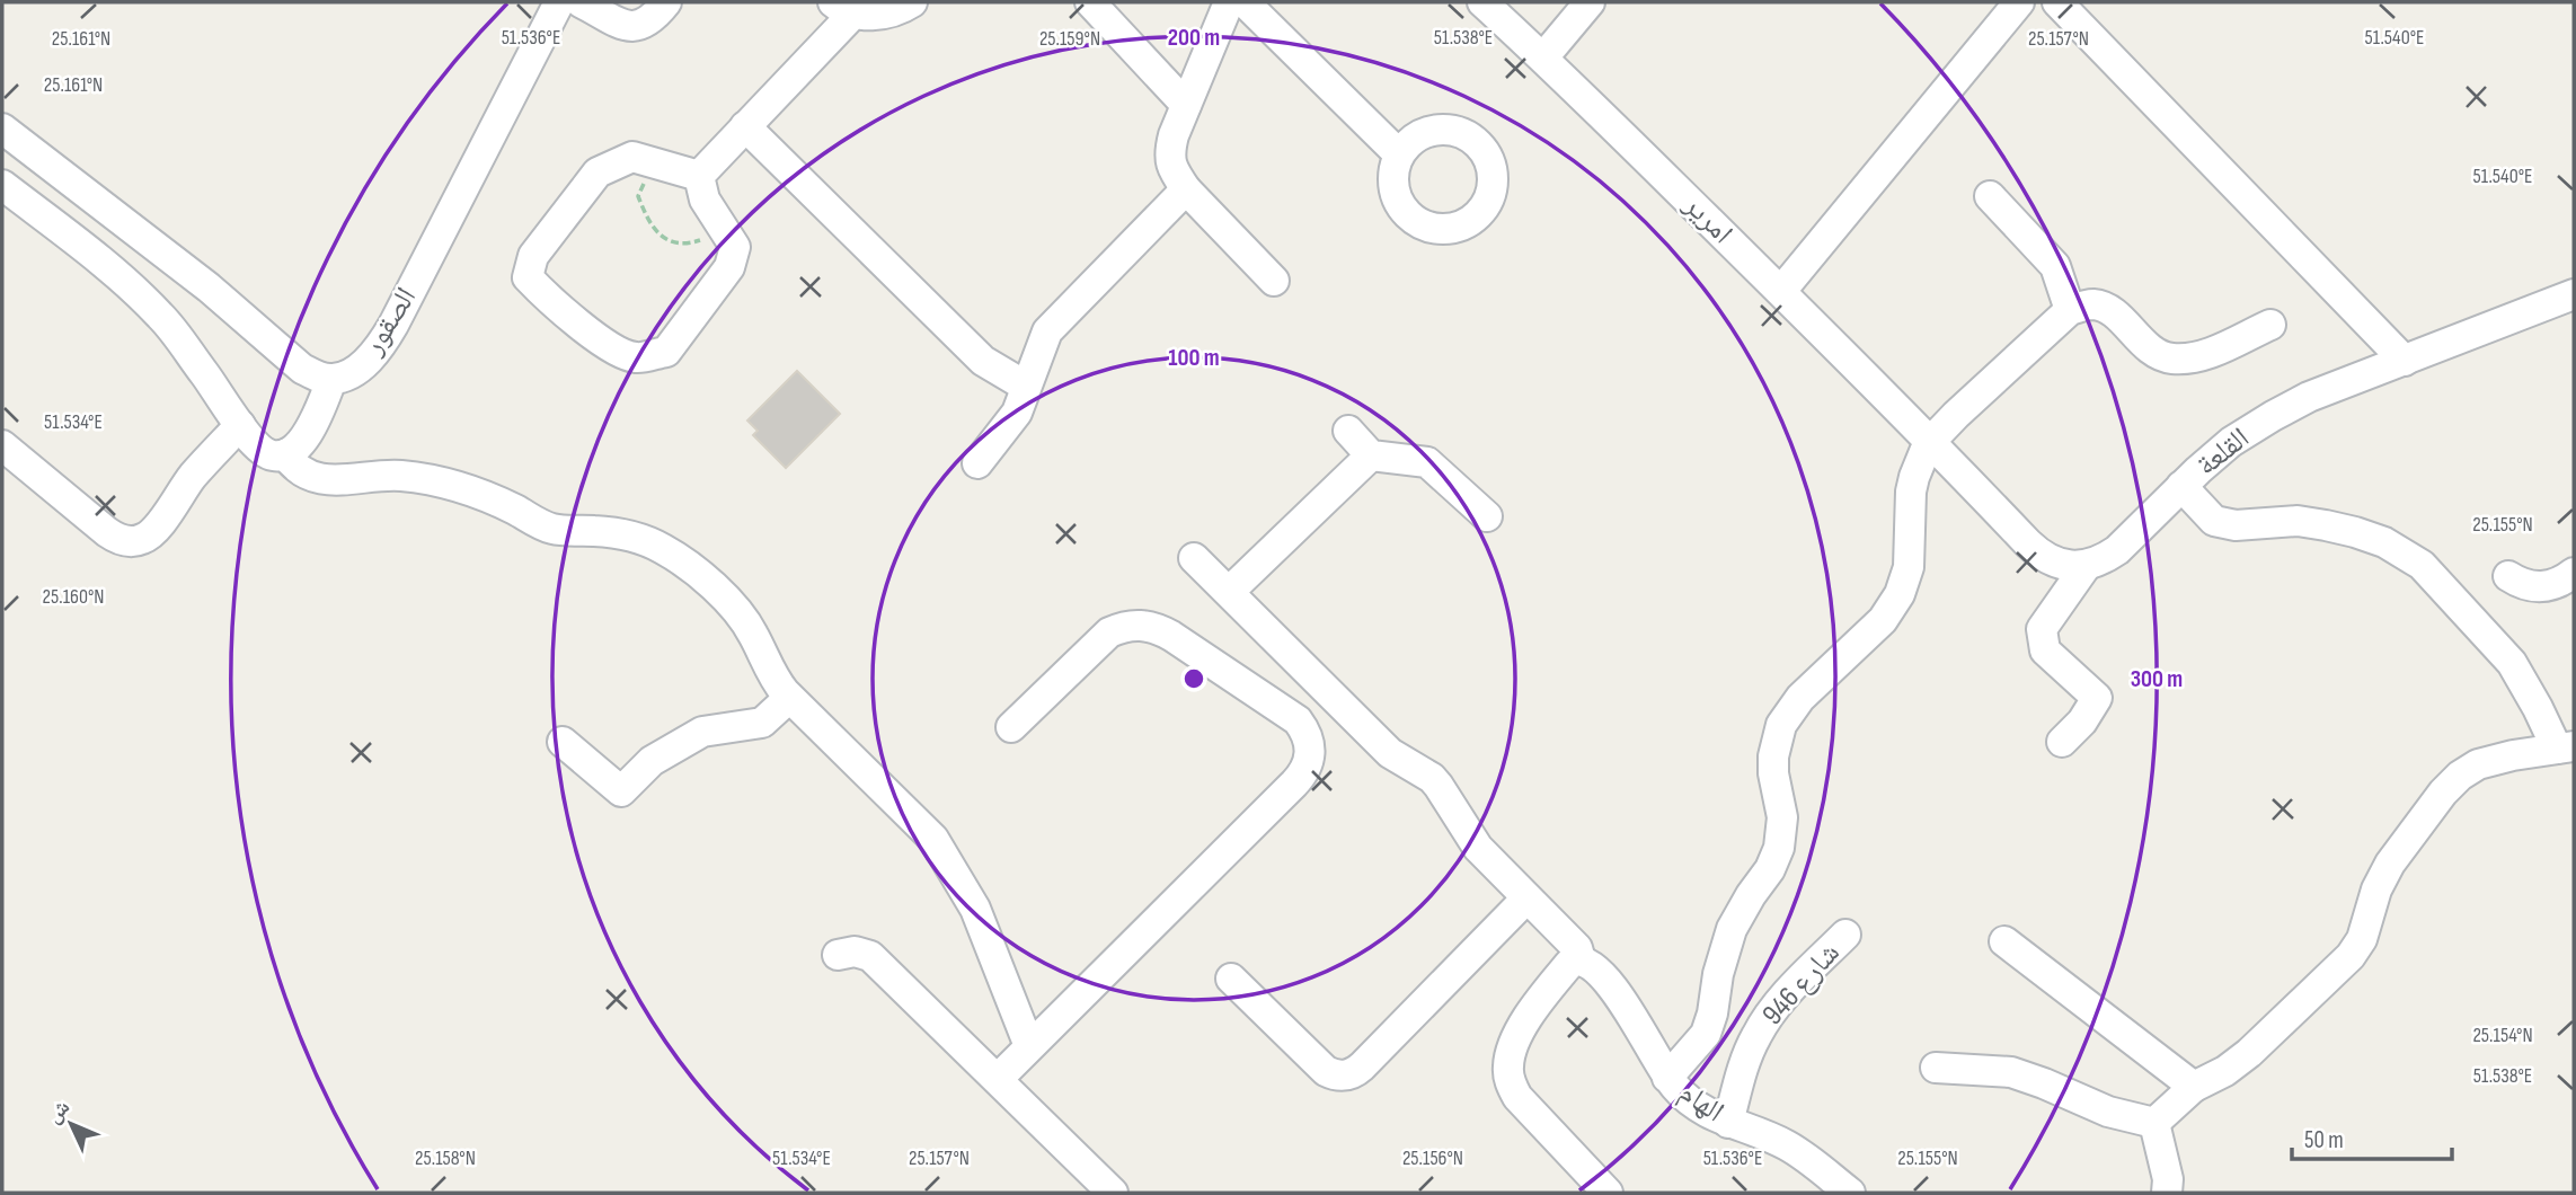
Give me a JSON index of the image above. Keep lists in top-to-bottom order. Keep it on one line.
{"streets":{"street":["امرير","الصقور","القلعة","شارع 946","الهام"]},"crossings":[["شارع 946","الهام"]],"scale_bar":"50 m","north":"top left","coordinates":["51.536°E","51.538°E","51.540°E","25.161°N","25.159°N","25.157°N","51.534°E","25.155°N","25.160°N","25.154°N","25.158°N","25.156°N"],"rings":["200 m","100 m","300 m"]}
